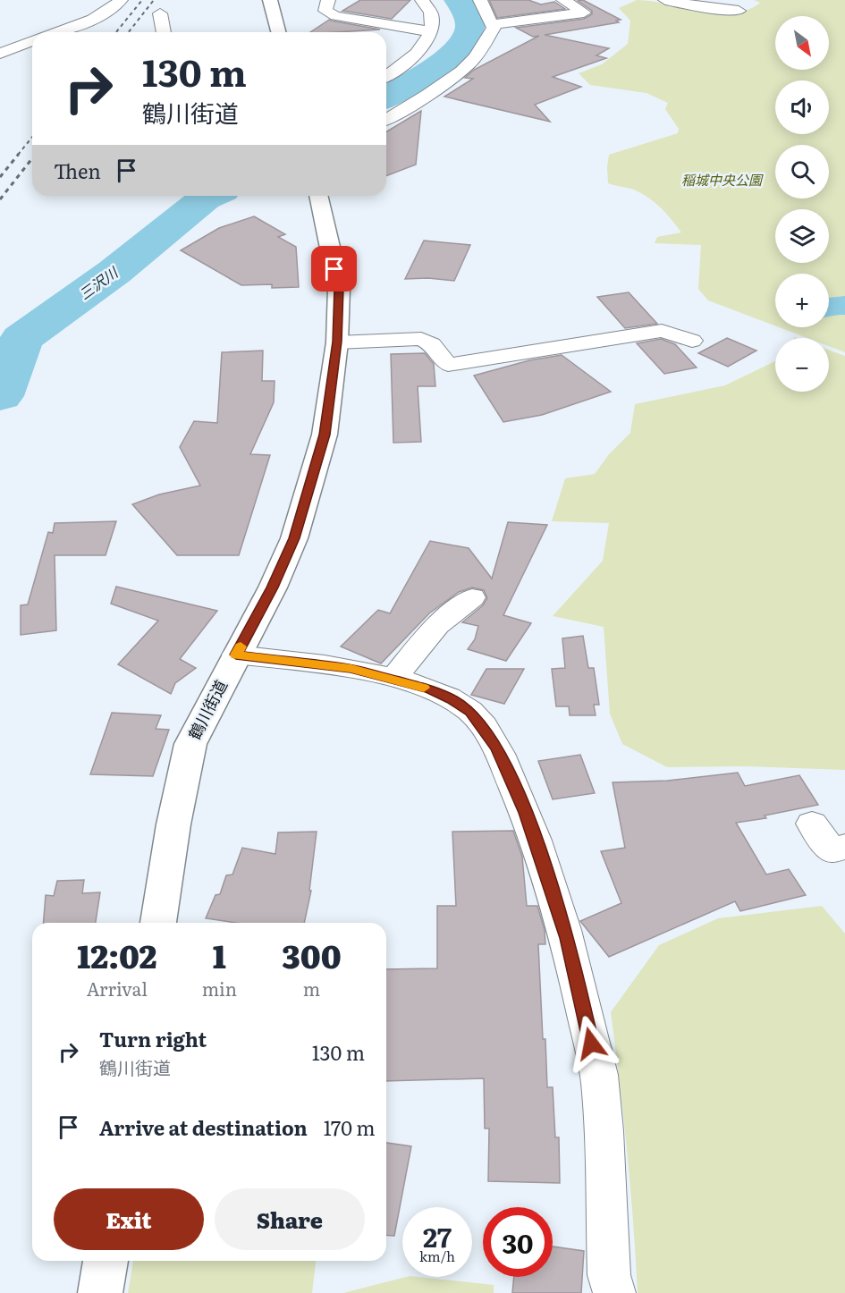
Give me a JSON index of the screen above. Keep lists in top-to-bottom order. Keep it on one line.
{"streets":{"main road":["鶴川街道"]},"water":["三沢川"],"parks":["稲城中央公園"],"north":"bottom right","page":{"map_buttons":["+","−"],"turn":["130 m","鶴川街道"],"then":"Then","eta":["12:02","Arrival","1","min","300","m"],"list":[{"name":"Turn right","note":"鶴川街道","value":"130 m"},{"name":"Arrive at destination","value":"170 m"}],"buttons":["Exit","Share"],"speed":"27 km/h","limit":"30"}}
